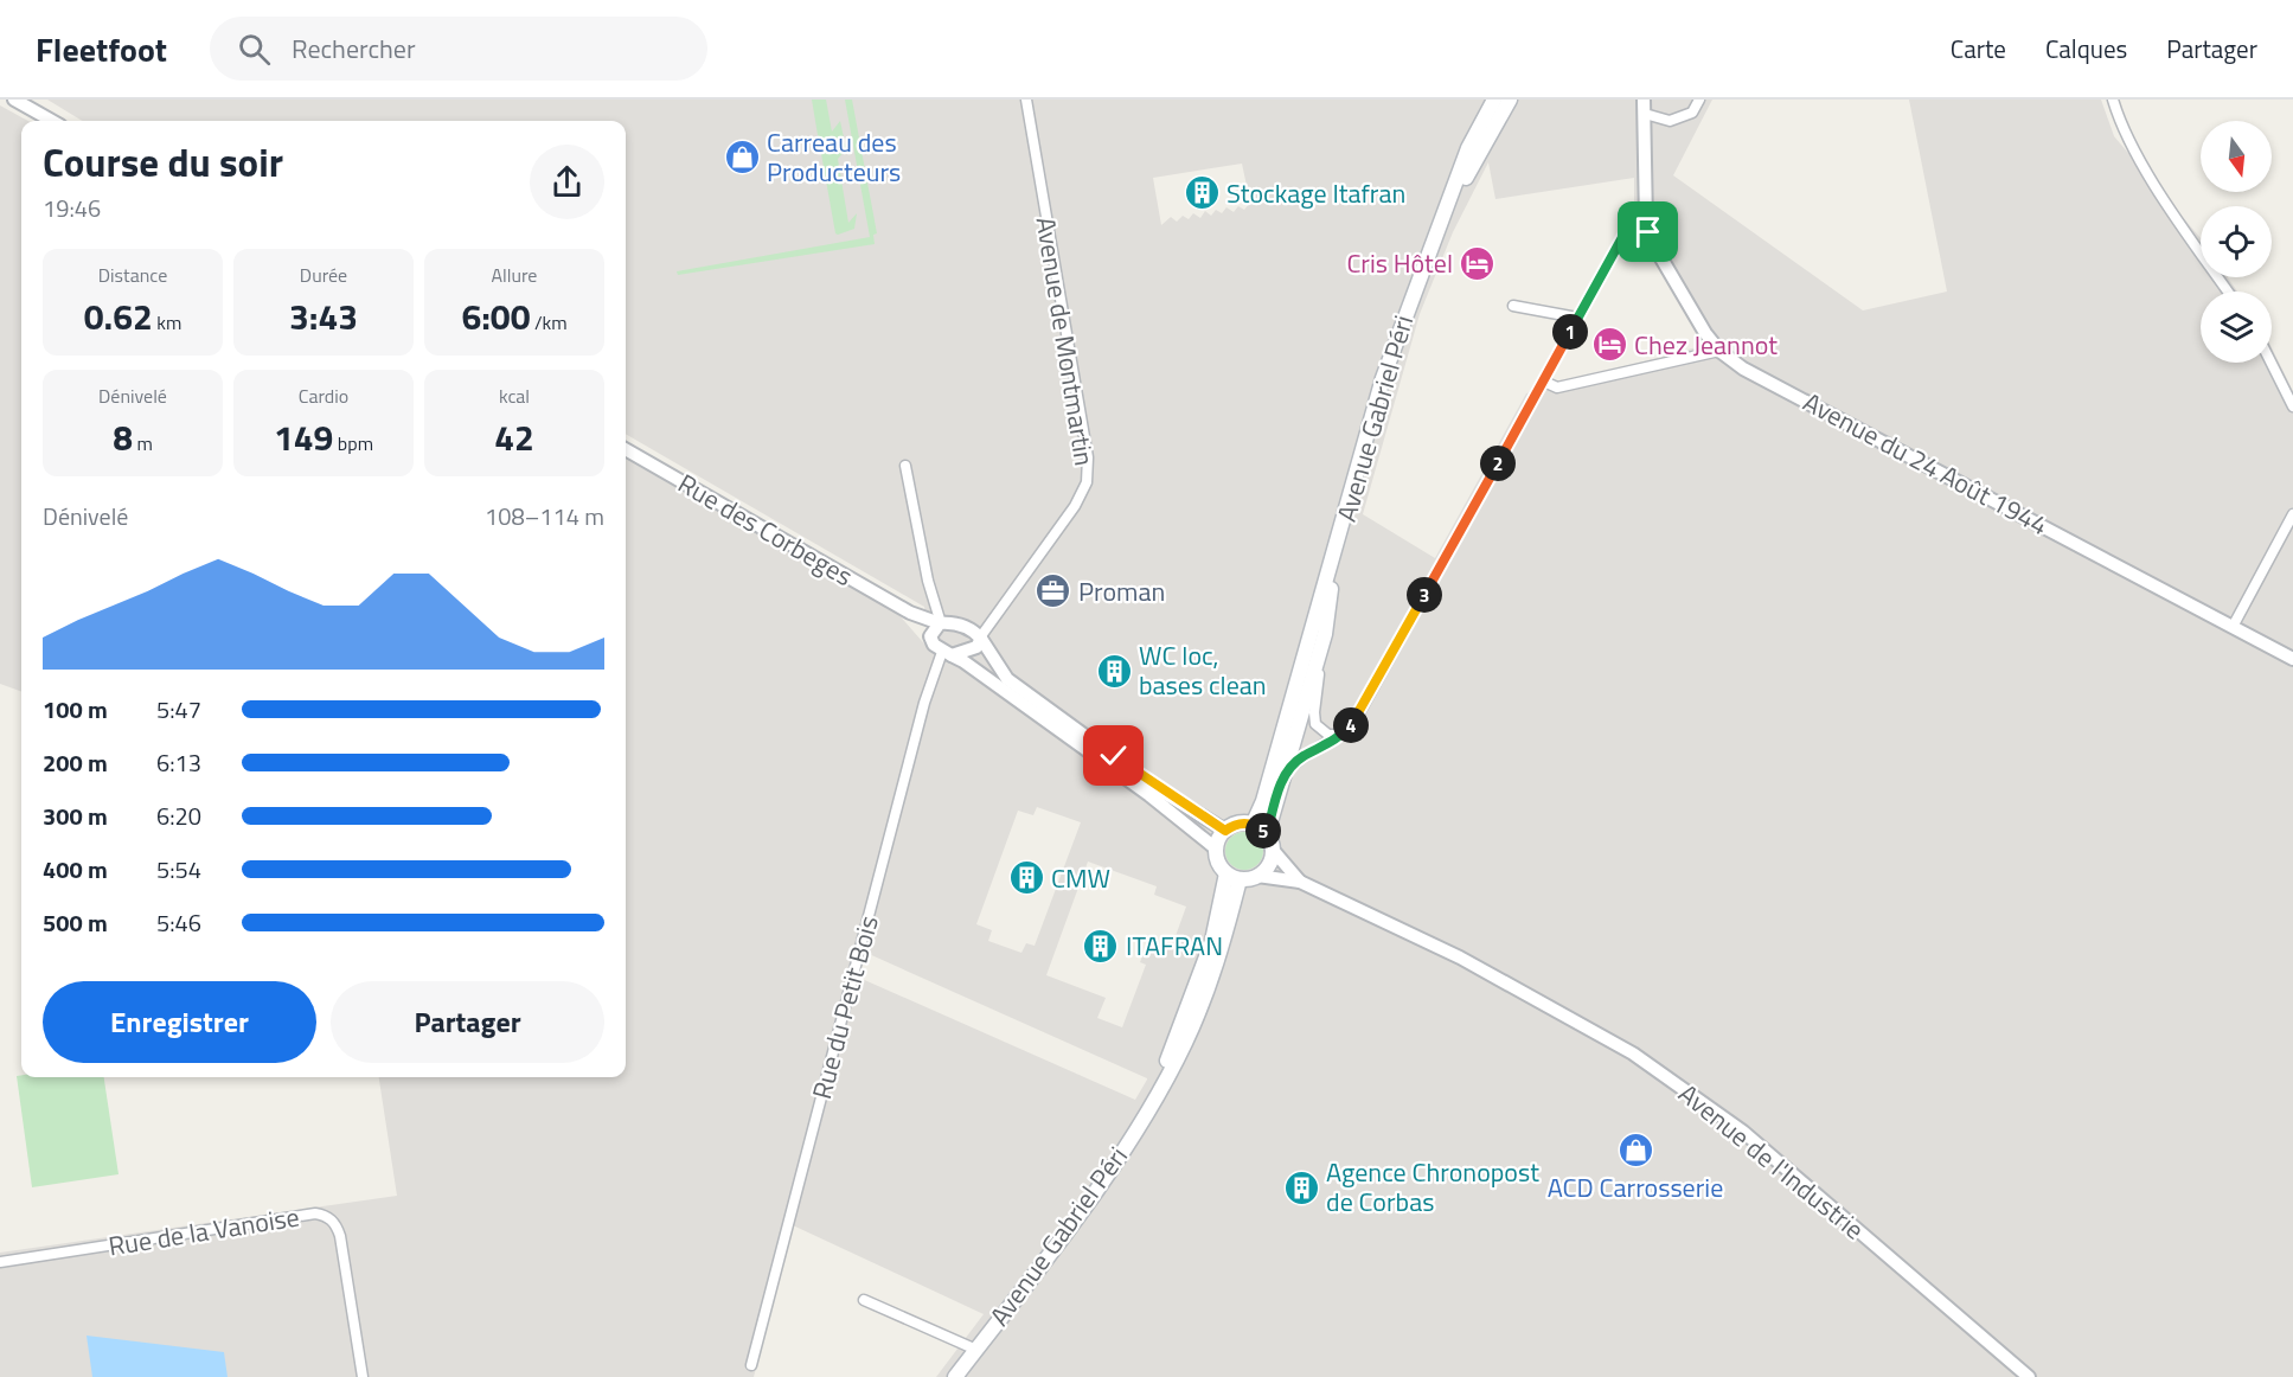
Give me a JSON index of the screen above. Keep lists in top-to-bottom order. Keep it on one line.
{"streets":{"main road":["Avenue Gabriel Péri"],"street":["Avenue de Montmartin","Avenue du 24 Août 1944","Rue des Corbeges","Rue du Petit Bois","Avenue de l'Industrie","Rue de la Vanoise"]},"crossings":[["Avenue de Montmartin","Rue des Corbeges"],["Avenue Gabriel Péri","Avenue de l'Industrie"],["Rue des Corbeges","Rue du Petit Bois"]],"places":{"shop":["Carreau des Producteurs","ACD Carrosserie"],"building":["Stockage Itafran","WC loc, bases clean","CMW","ITAFRAN","Agence Chronopost de Corbas"],"hotel":["Cris Hôtel","Chez Jeannot"],"office":["Proman"]},"north":"bottom","page":{"header":"Fleetfoot","search":"Rechercher","nav":["Carte","Calques","Partager"],"heading":["Course du soir","19:46"],"stats":[["Distance","0.62 km"],["Durée","3:43"],["Allure","6:00 /km"],["Dénivelé","8 m"],["Cardio","149 bpm"],["kcal","42"]],"pins":["1","2","3","4","5"],"chart":["Dénivelé","108–114 m"],"list":[{"name":"100 m","note":"5:47"},{"name":"200 m","note":"6:13"},{"name":"300 m","note":"6:20"},{"name":"400 m","note":"5:54"},{"name":"500 m","note":"5:46"}],"buttons":["Enregistrer","Partager"]}}
